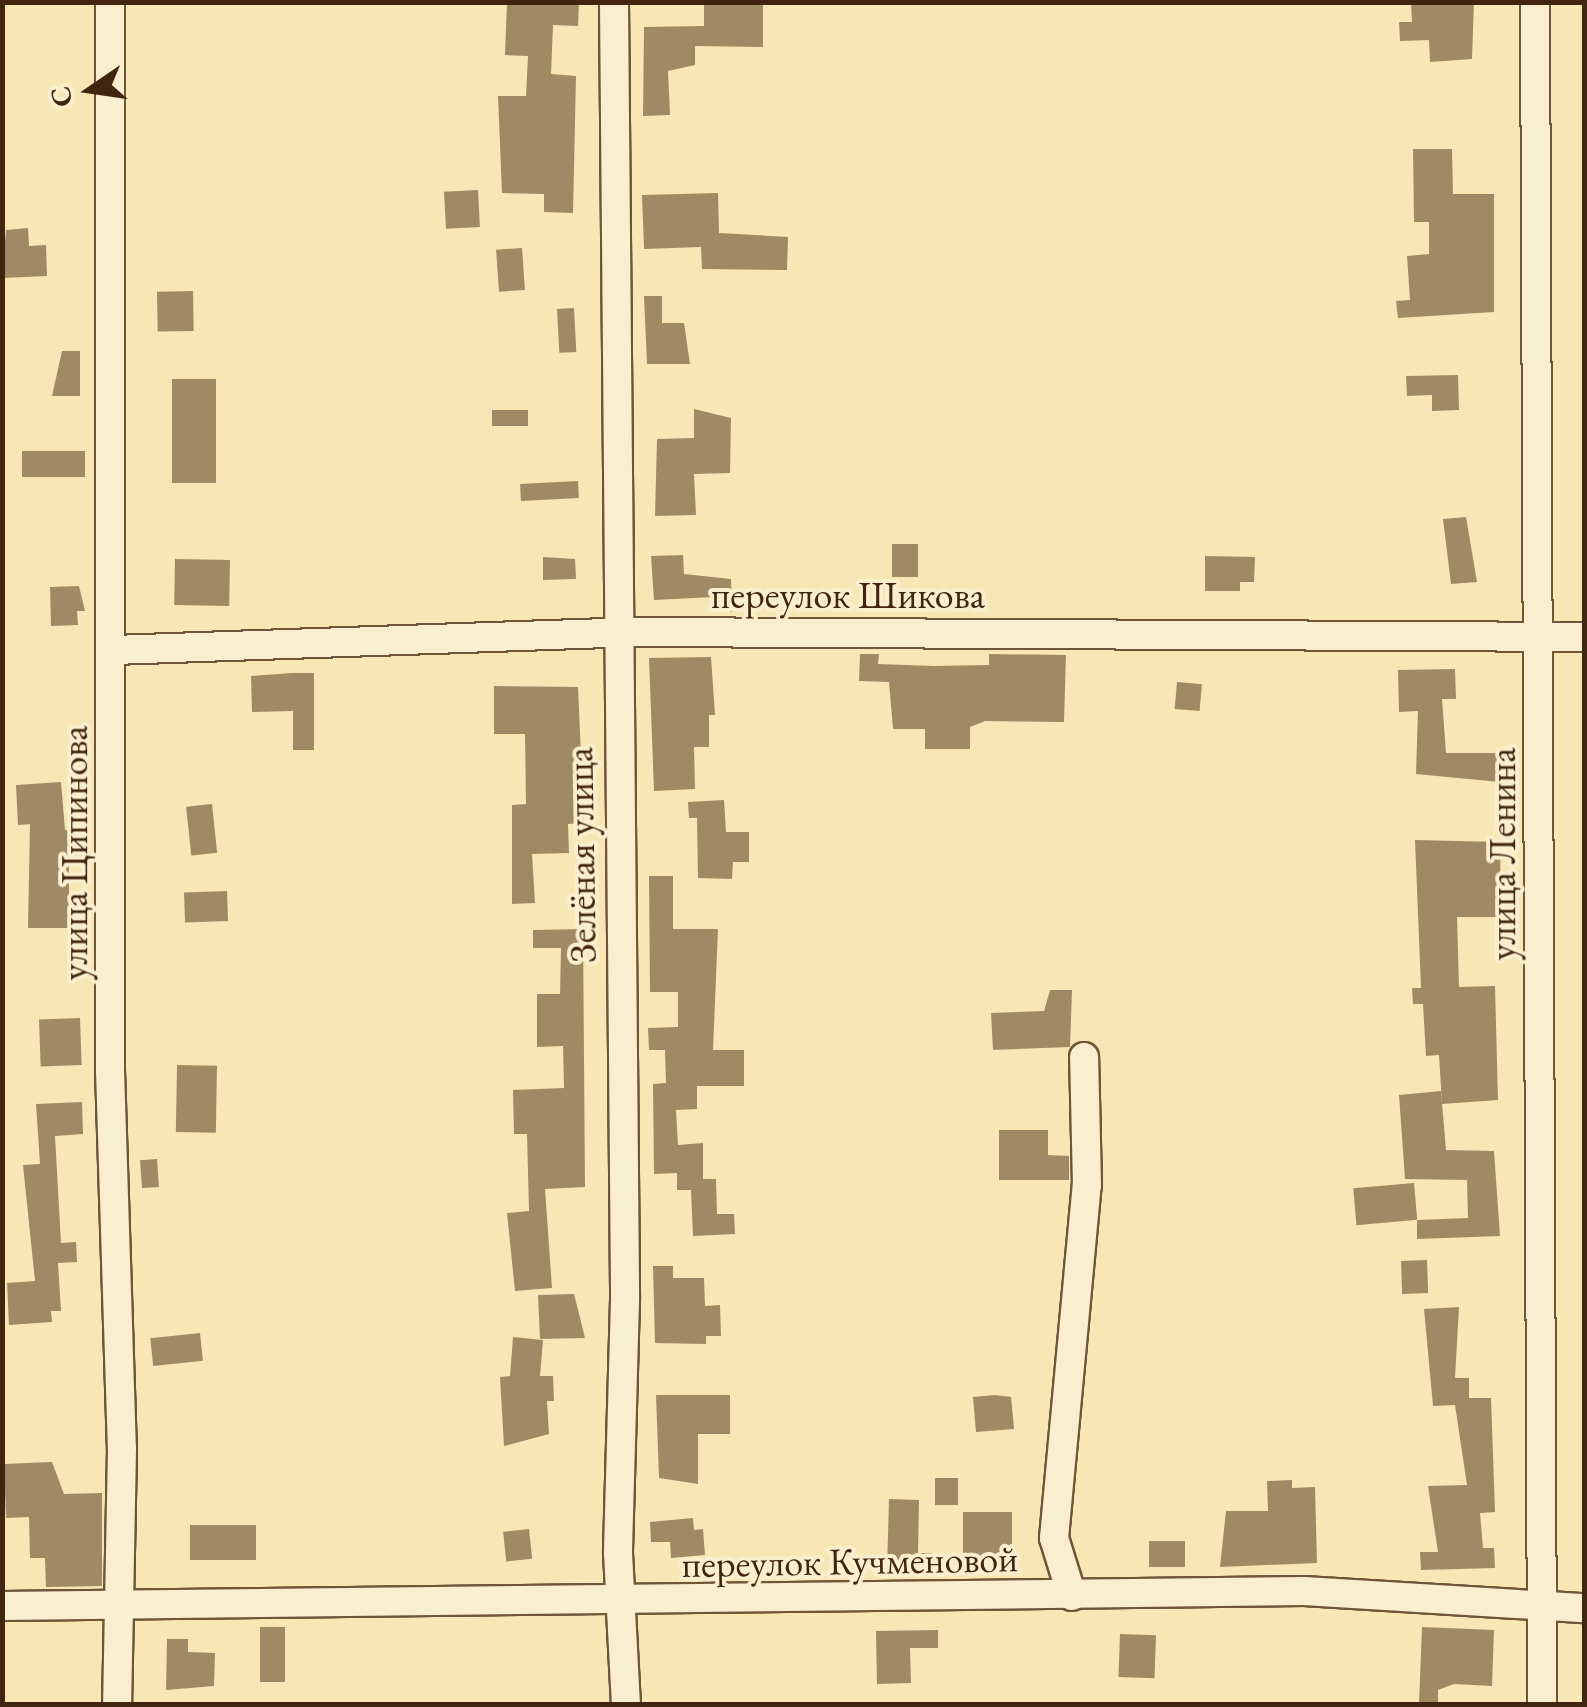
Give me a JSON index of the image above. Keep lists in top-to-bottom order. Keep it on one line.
{"streets":{"street":["переулок Шикова","улица Ципинова","улица Ленина","Зелёная улица","переулок Кучменовой"]},"crossings":[["переулок Шикова","улица Ципинова"],["переулок Шикова","улица Ленина"],["переулок Шикова","Зелёная улица"],["улица Ципинова","переулок Кучменовой"],["улица Ленина","переулок Кучменовой"],["Зелёная улица","переулок Кучменовой"]],"north":"left"}
